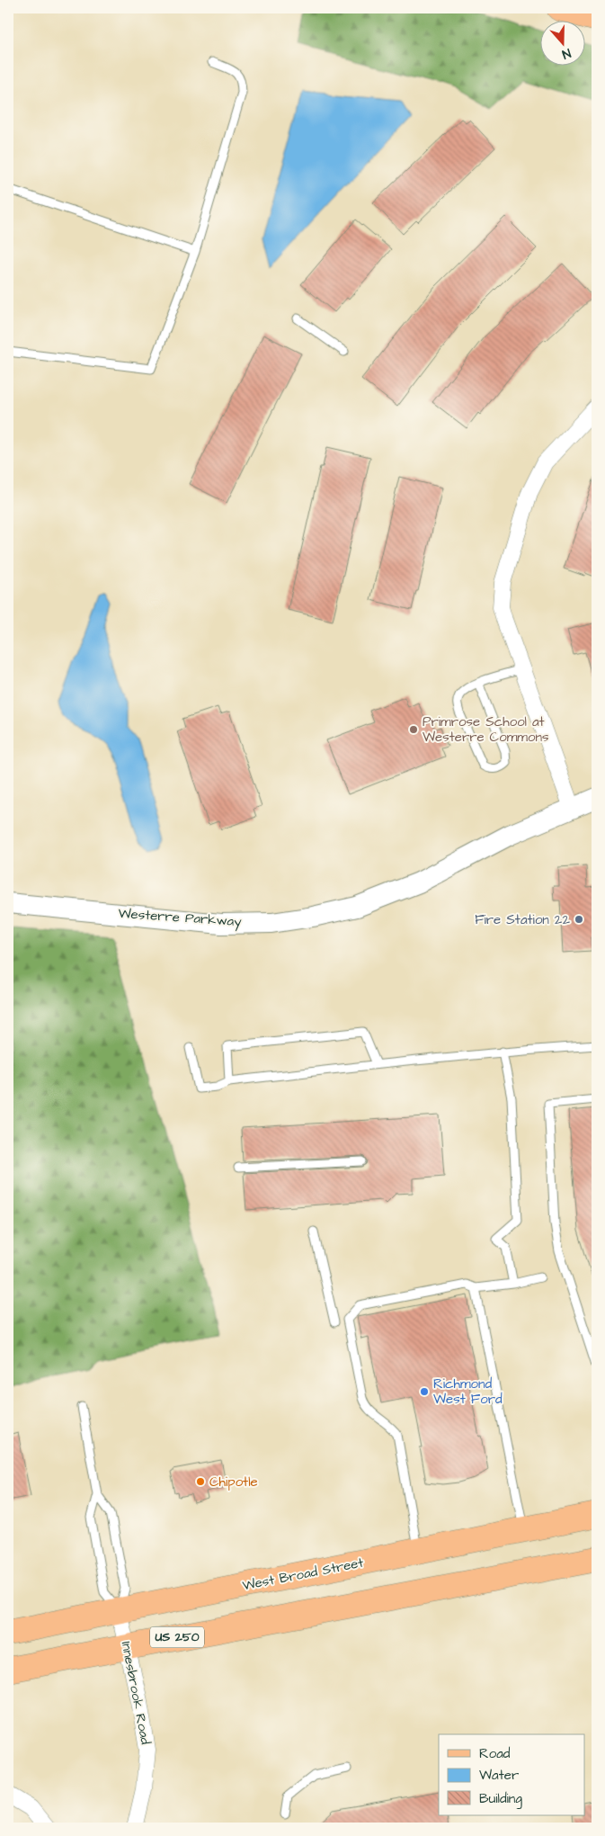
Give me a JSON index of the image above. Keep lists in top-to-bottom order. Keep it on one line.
{"streets":{"main road":["West Broad Street","US 250"],"street":["Westerre Parkway","Innesbrook Road"]},"crossings":[["West Broad Street","Innesbrook Road"],["US 250","Innesbrook Road"]],"places":["Primrose School at Westerre Commons","Fire Station 22","Richmond West Ford","Chipotle"],"legend":["Road","Water","Building"],"north":"bottom"}
